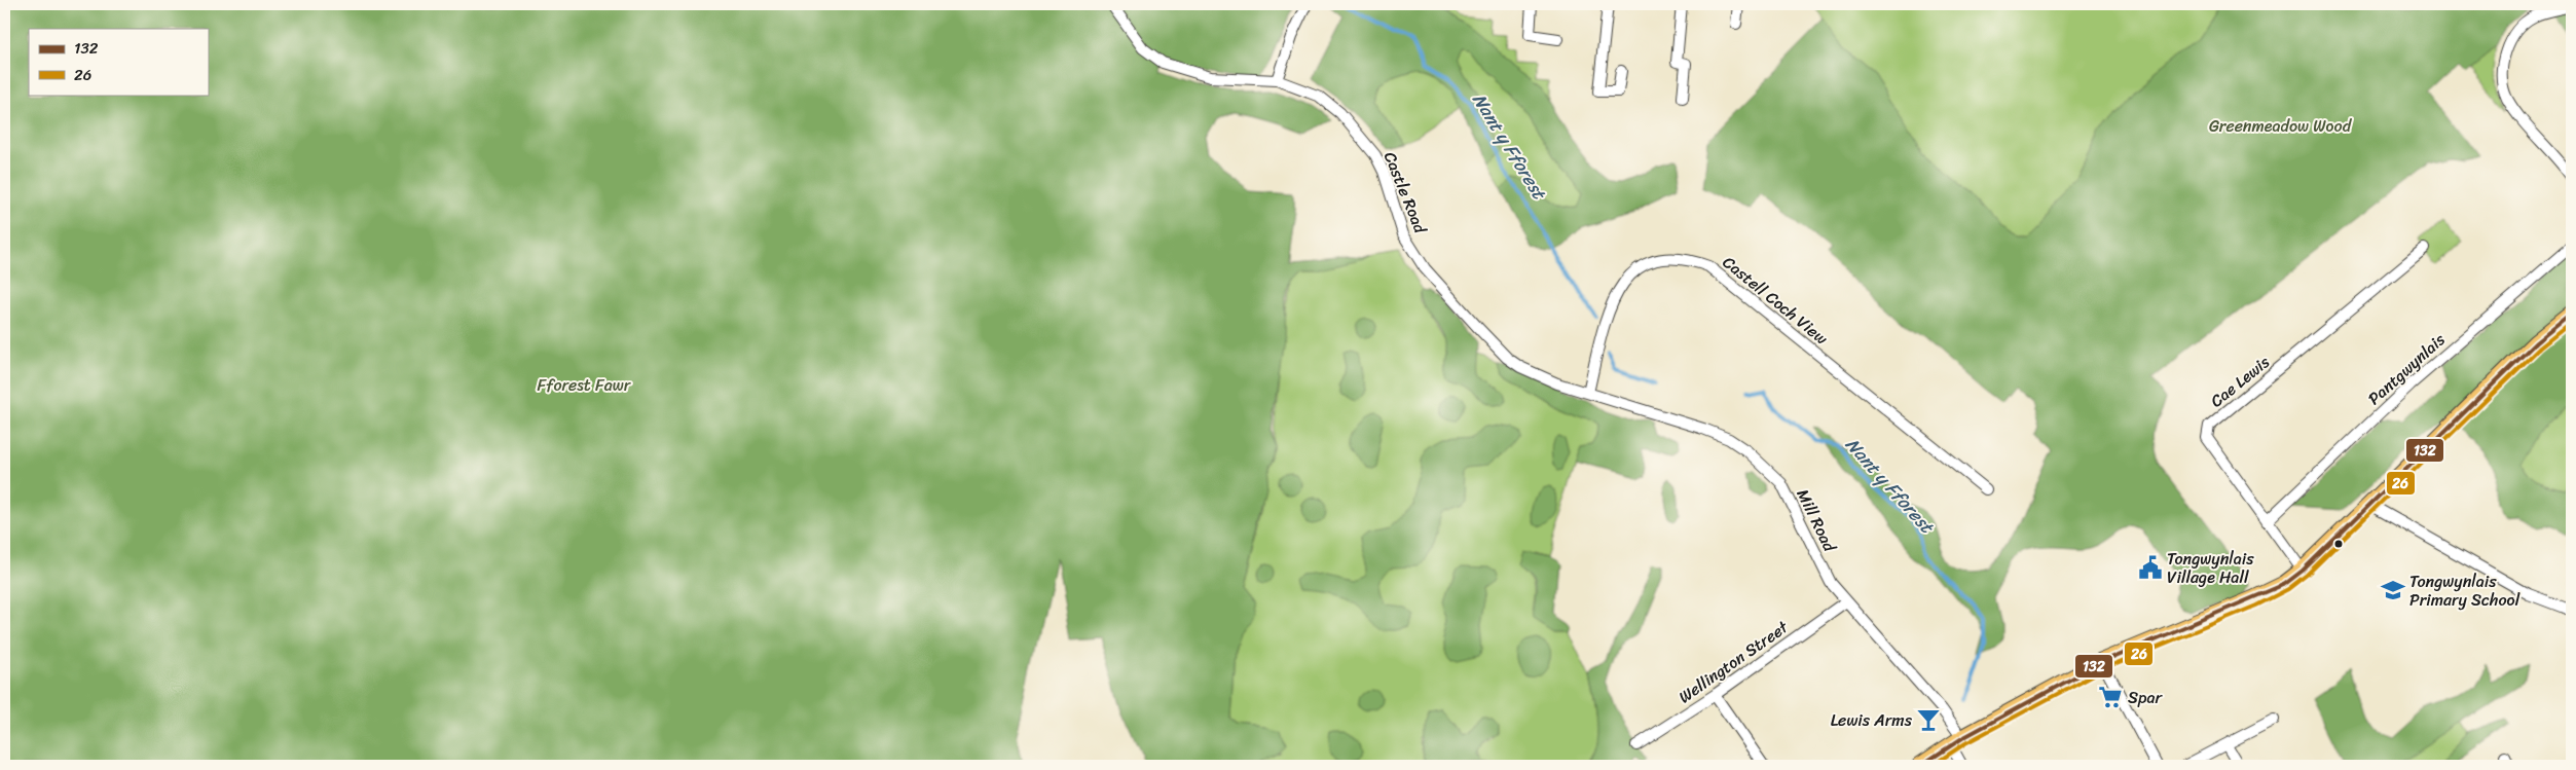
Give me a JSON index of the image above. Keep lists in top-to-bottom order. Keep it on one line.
{"streets":{"street":["Castle Road","Castell Coch View","Pantgwynlais","Cae Lewis","Mill Road","Wellington Street"]},"crossings":[["Castle Road","Castell Coch View"],["Castle Road","Mill Road"],["Castell Coch View","Mill Road"],["Pantgwynlais","Cae Lewis"],["Mill Road","Wellington Street"]],"water":["Nant y Fforest"],"parks":["Greenmeadow Wood","Fforest Fawr"],"places":{"public building":["Tongwynlais Village Hall"],"school or university":["Tongwynlais Primary School"],"supermarket":["Spar"],"bar":["Lewis Arms"]},"lines":["transit line 132","transit line 26"],"legend":["132","26"]}
